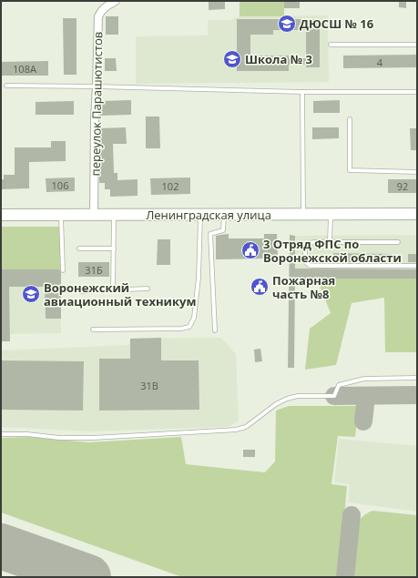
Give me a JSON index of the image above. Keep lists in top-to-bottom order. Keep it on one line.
{"streets":{"main road":["Ленинградская улица"],"street":["переулок Парашютистов"]},"crossings":[["переулок Парашютистов","Ленинградская улица"]],"places":{"school or university":["ДЮСШ № 16","Школа № 3","Воронежский авиационный техникум"],"public building":["3 Отряд ФПС по Воронежской области","Пожарная часть №8"]},"house_numbers":["4","108А","106","102","92","31Б","31В"]}
